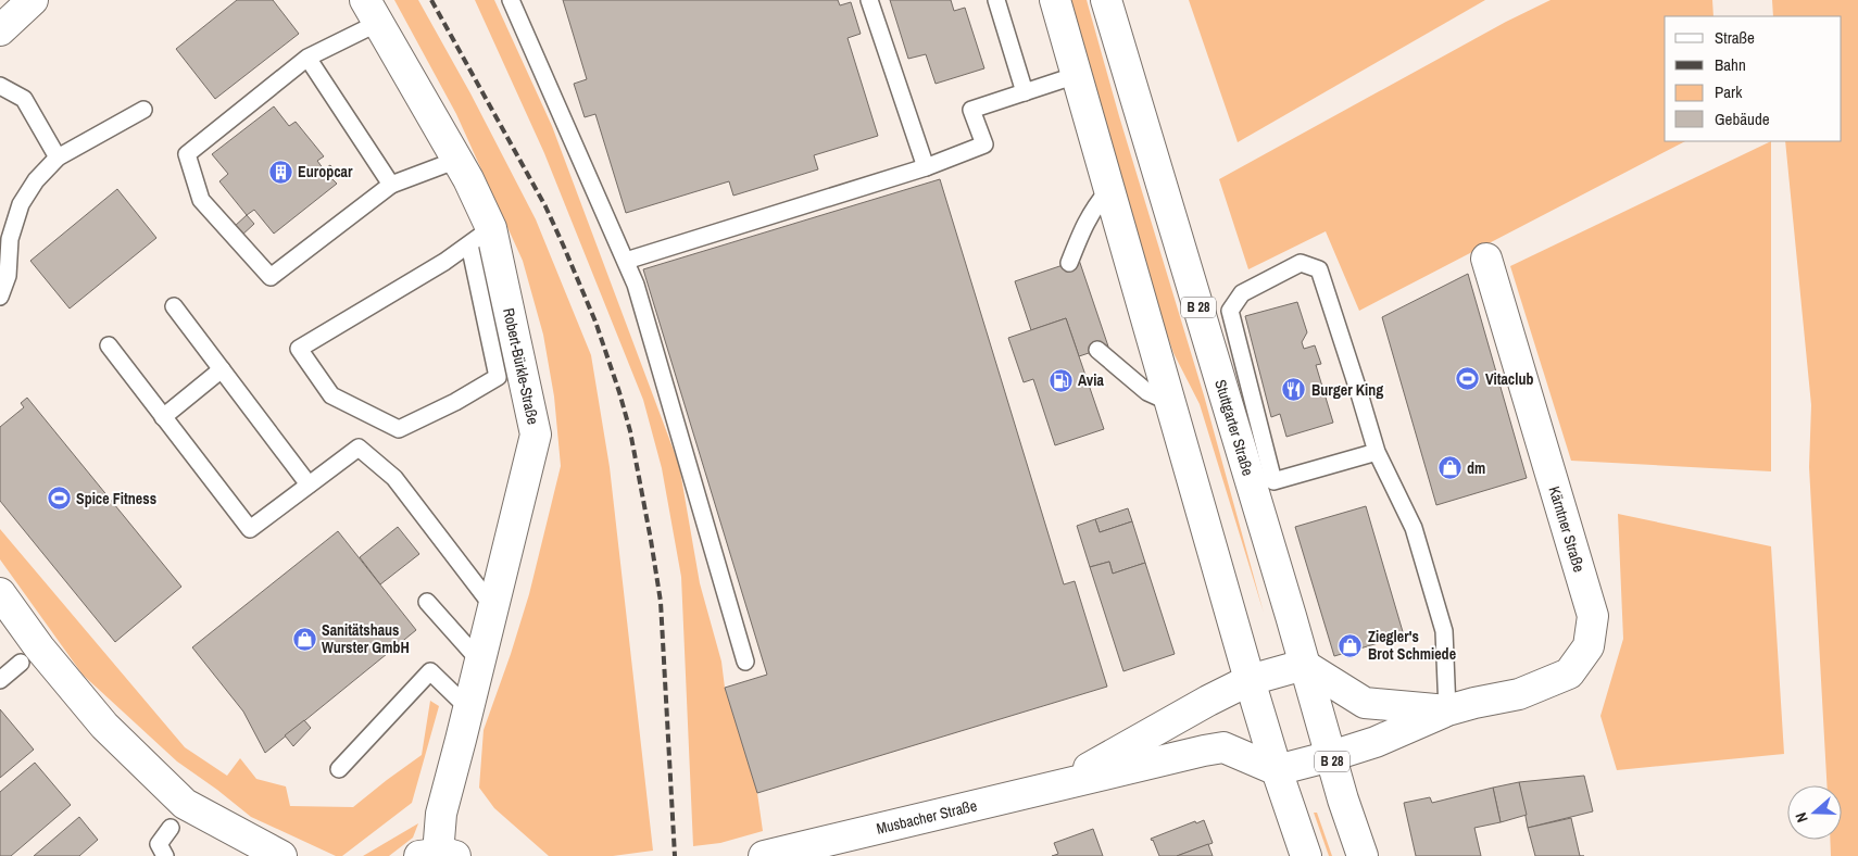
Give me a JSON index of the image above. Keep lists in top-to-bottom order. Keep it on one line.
{"streets":{"street":["B 28","Robert-Bürkle-Straße","Stuttgarter Straße","Kärntner Straße","Musbacher Straße"]},"crossings":[["B 28","Stuttgarter Straße"],["B 28","Kärntner Straße"],["B 28","Musbacher Straße"],["Stuttgarter Straße","Kärntner Straße"],["Stuttgarter Straße","Musbacher Straße"],["Kärntner Straße","Musbacher Straße"]],"places":{"building":["Europcar"],"sports":["Vitaclub","Spice Fitness"],"fuel station":["Avia"],"restaurant":["Burger King"],"shop":["dm","Sanitätshaus Wurster GmbH","Ziegler's Brot Schmiede"]},"legend":["Straße","Bahn","Park","Gebäude"],"north":"left"}
